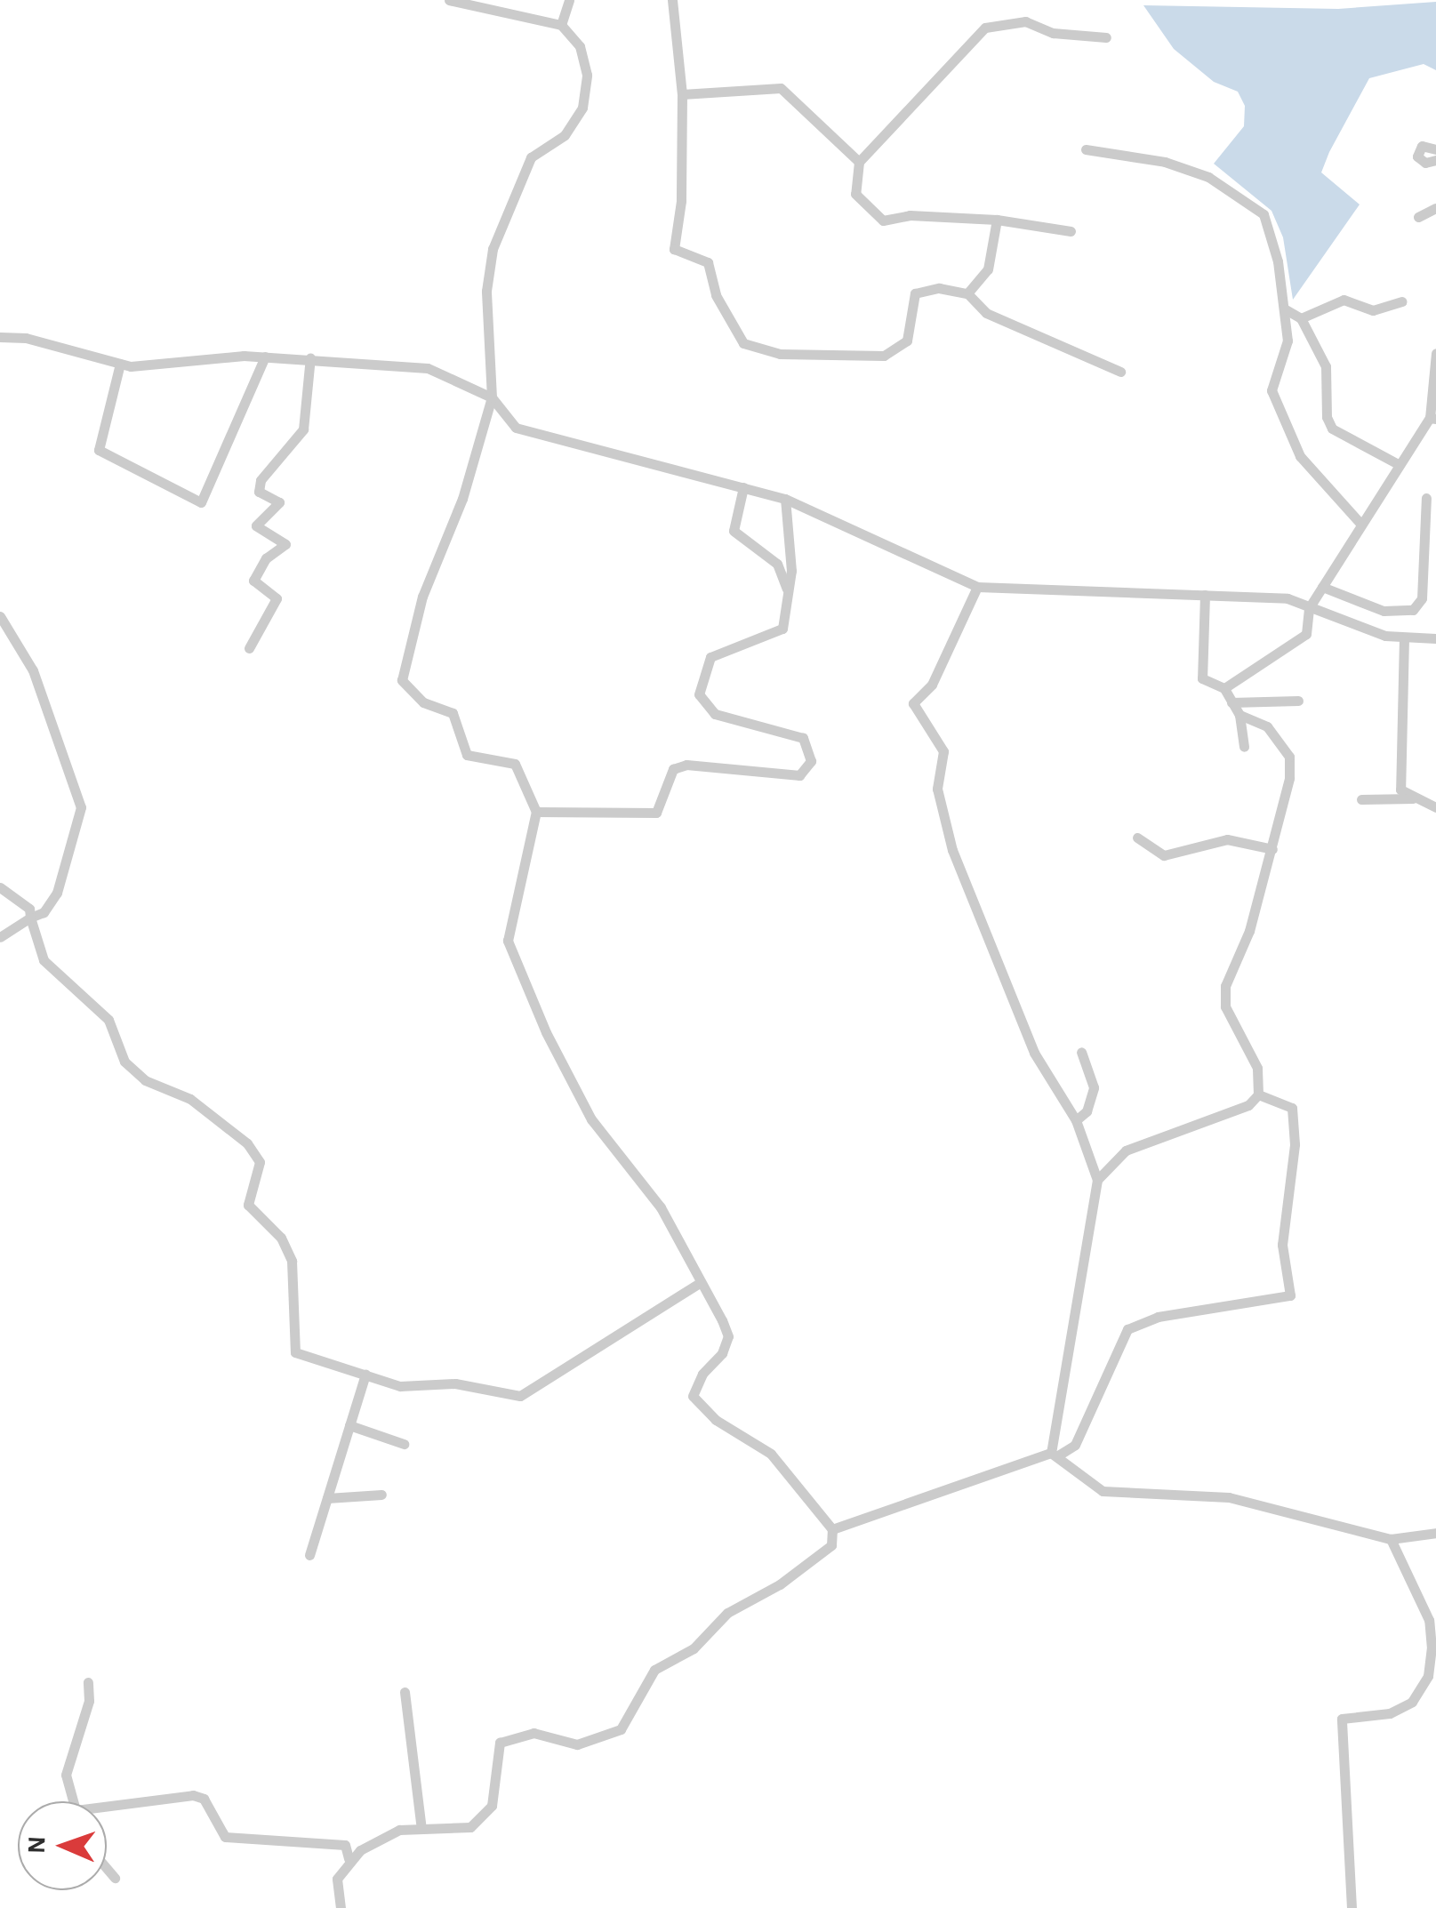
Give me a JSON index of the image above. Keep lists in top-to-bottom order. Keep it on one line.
{"north":"left"}
